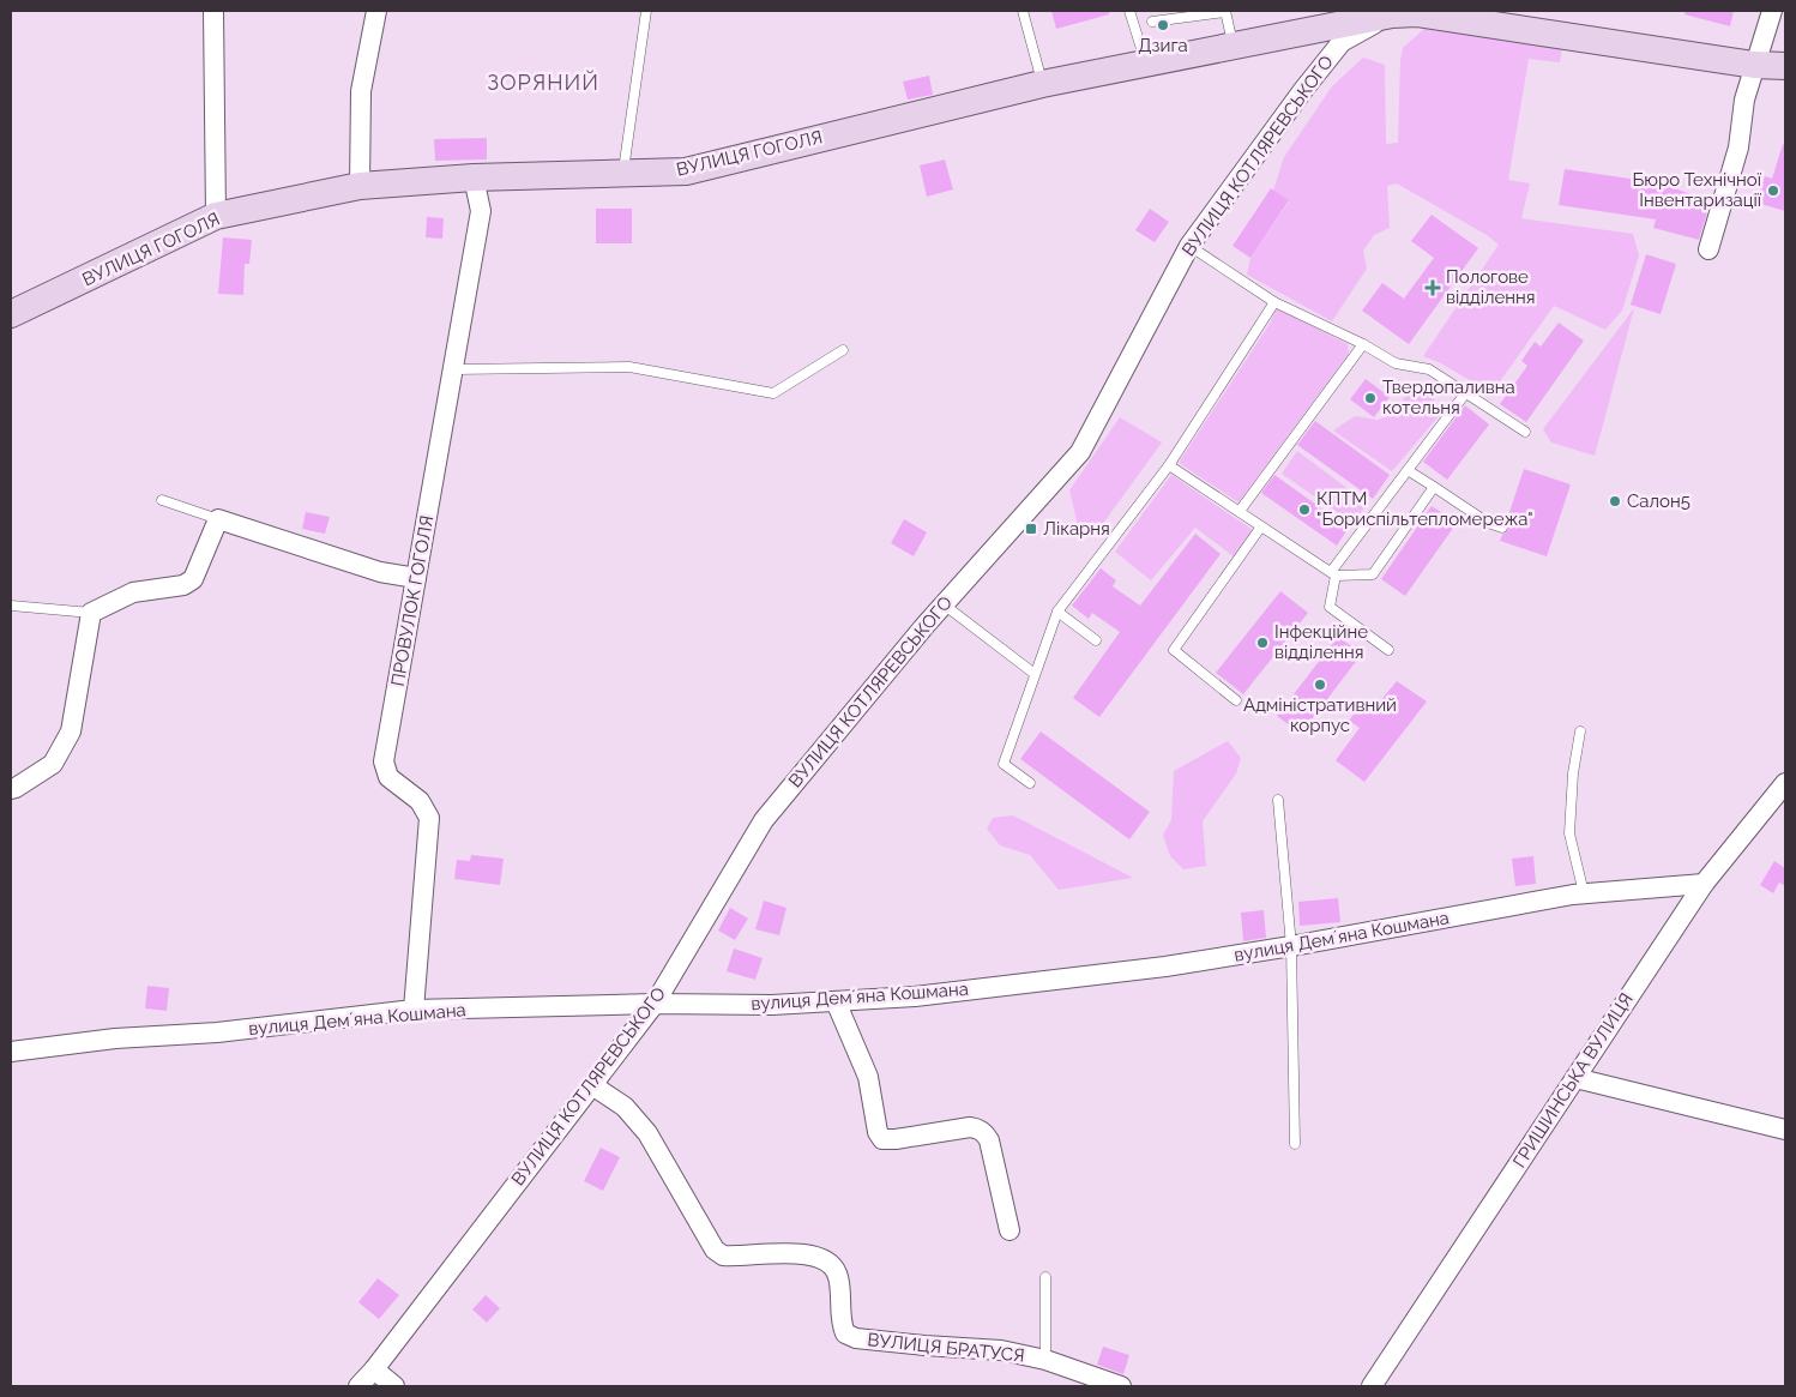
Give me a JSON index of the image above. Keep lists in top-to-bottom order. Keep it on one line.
{"streets":{"street":["ВУЛИЦЯ ГОГОЛЯ","ВУЛИЦЯ КОТЛЯРЕВСЬКОГО","ПРОВУЛОК ГОГОЛЯ","вулиця Демʼяна Кошмана","ГРИШИНСЬКА ВУЛИЦЯ","ВУЛИЦЯ БРАТУСЯ"]},"crossings":[["ВУЛИЦЯ ГОГОЛЯ","ВУЛИЦЯ КОТЛЯРЕВСЬКОГО"],["ВУЛИЦЯ ГОГОЛЯ","ПРОВУЛОК ГОГОЛЯ"],["ВУЛИЦЯ КОТЛЯРЕВСЬКОГО","вулиця Демʼяна Кошмана"],["ВУЛИЦЯ КОТЛЯРЕВСЬКОГО","ВУЛИЦЯ БРАТУСЯ"],["ПРОВУЛОК ГОГОЛЯ","вулиця Демʼяна Кошмана"],["вулиця Демʼяна Кошмана","ГРИШИНСЬКА ВУЛИЦЯ"]],"districts":["ЗОРЯНИЙ"],"places":{"other":["Дзига","Бюро Технічної Інвентаризації","Твердопаливна котельня","Салон5","КПТМ \"Бориспільтепломережа\"","Інфекційне відділення","Адміністративний корпус"],"health":["Пологове відділення"],"transit":["Лікарня"]}}
